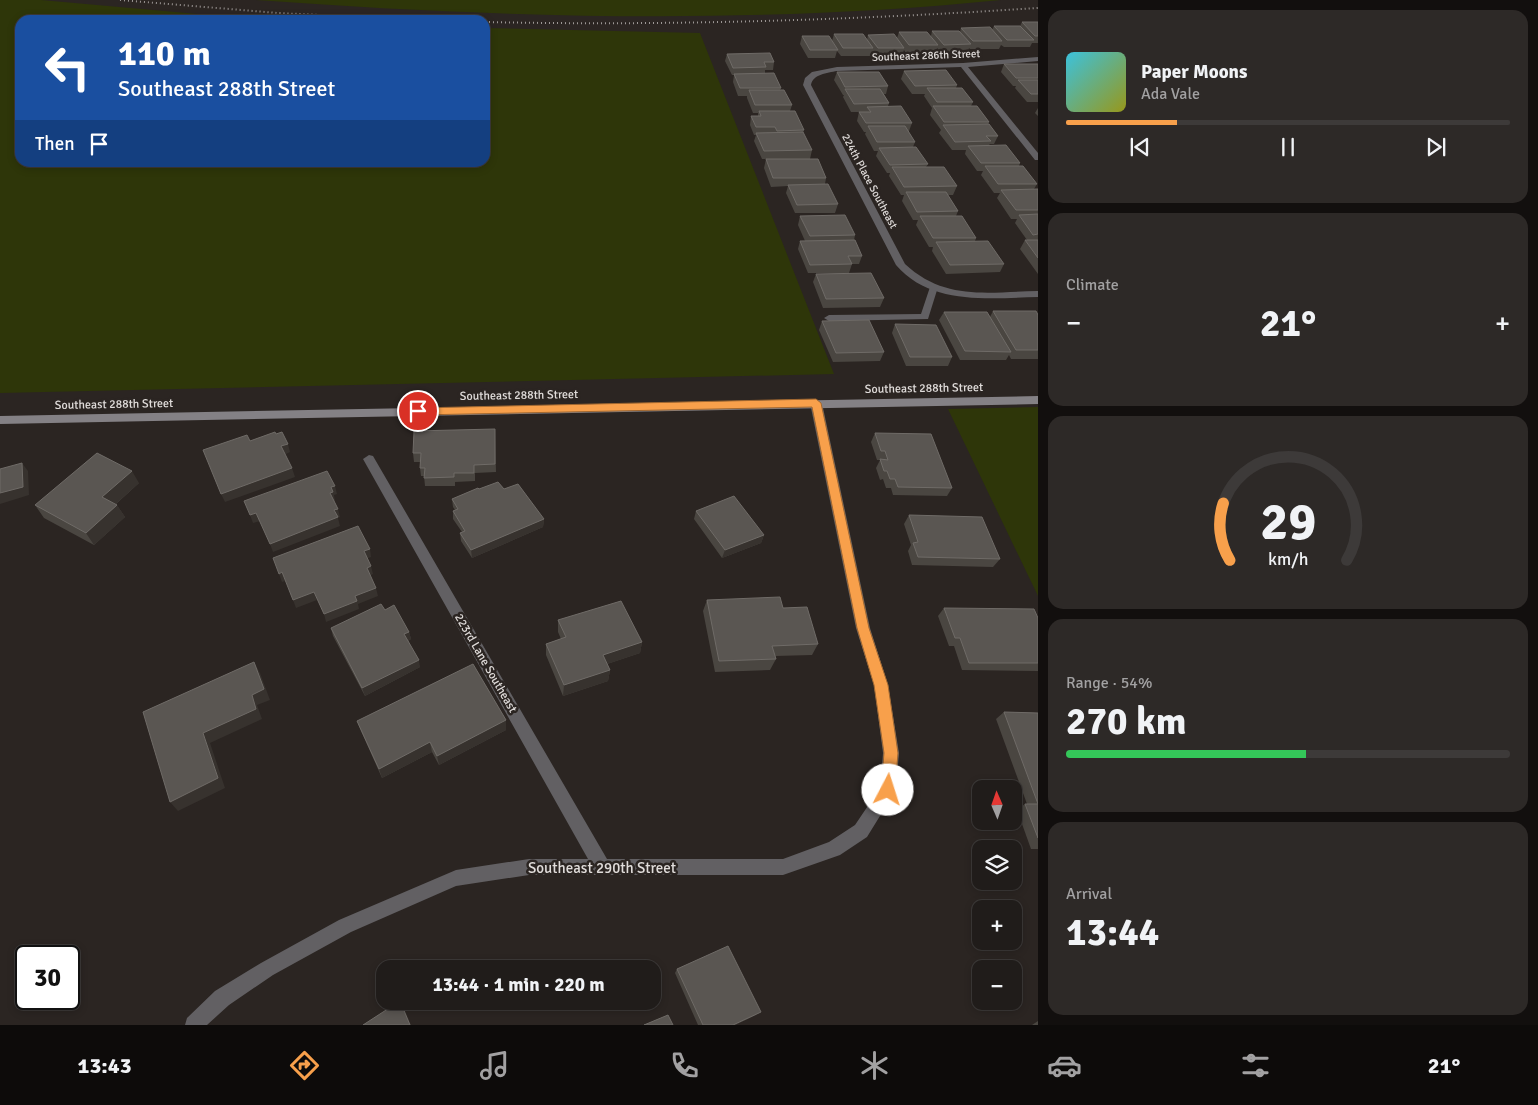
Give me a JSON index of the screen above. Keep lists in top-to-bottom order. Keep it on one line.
{"streets":{"street":["Southeast 286th Street","224th Place Southeast","Southeast 288th Street","223rd Lane Southeast","Southeast 290th Street"]},"crossings":[["Southeast 286th Street","224th Place Southeast"],["Southeast 288th Street","Southeast 290th Street"],["223rd Lane Southeast","Southeast 290th Street"]],"north":"top","page":{"turn":["110 m","Southeast 288th Street"],"song":["Paper Moons","Ada Vale"],"then":"Then","tile":["Climate",["Range · 54%","270 km"],["Arrival","13:44"]],"heat":["−","21°","+"],"map_buttons":["+","−"],"limit":"30","trip":"13:44 · 1 min · 220 m","tabs":["13:43","21°"],"gauge":["29","km/h"]}}
